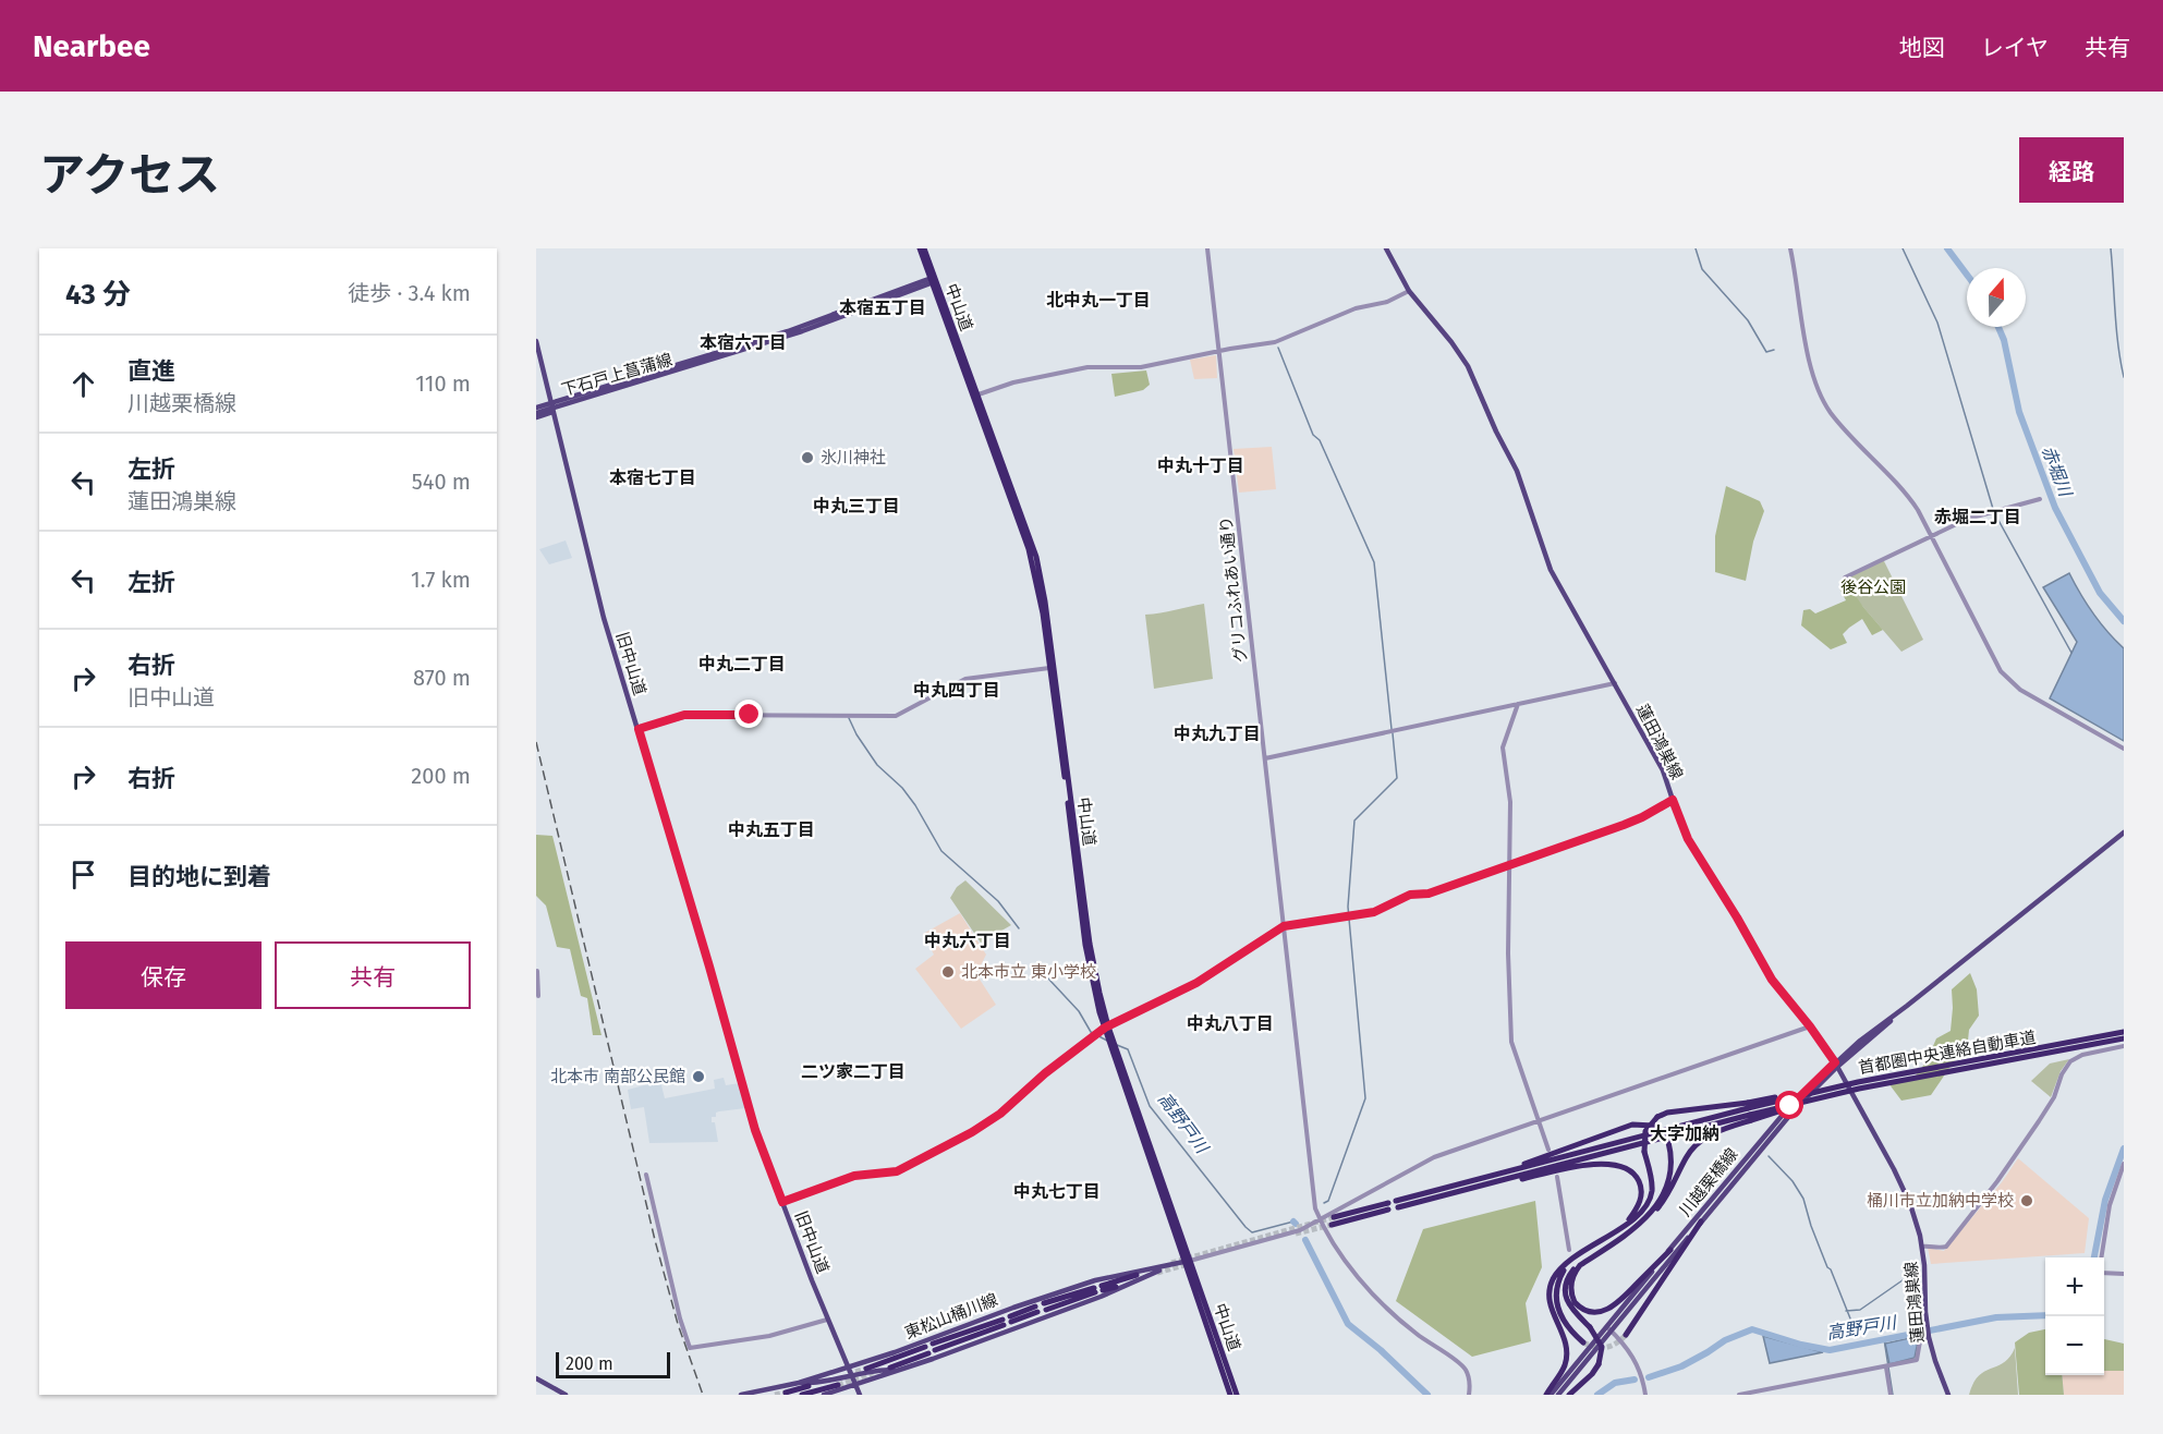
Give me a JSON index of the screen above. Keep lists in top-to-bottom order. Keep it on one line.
{"streets":{"highway":["中山道","首都圏中央連絡自動車道"],"main road":["下石戸上菖蒲線","旧中山道","蓮田鴻巣線","川越栗橋線","東松山桶川線"],"street":["グリコふれあい通り"]},"crossings":[["中山道","下石戸上菖蒲線"],["中山道","東松山桶川線"],["下石戸上菖蒲線","旧中山道"],["旧中山道","東松山桶川線"],["蓮田鴻巣線","川越栗橋線"]],"districts":["北中丸一丁目","本宿五丁目","本宿六丁目","中丸十丁目","本宿七丁目","中丸三丁目","赤堀二丁目","中丸二丁目","中丸四丁目","中丸九丁目","中丸五丁目","中丸六丁目","中丸八丁目","二ツ家二丁目","大字加納","中丸七丁目"],"water":["赤堀川","高野戸川"],"parks":["後谷公園"],"places":["氷川神社","北本市立 東小学校","北本市 南部公民館","桶川市立加納中学校"],"scale_bar":"200 m","north":"top","page":{"header":"Nearbee","nav":["地図","レイヤ","共有"],"title":"アクセス","buttons":["経路",["保存","共有"]],"heading":["43 分","徒歩 · 3.4 km"],"list":[["直進","川越栗橋線","110 m"],["左折","蓮田鴻巣線","540 m"],["左折","1.7 km"],["右折","旧中山道","870 m"],["右折","200 m"],"目的地に到着"],"map_buttons":["+","−"],"scale":"200 m"}}
